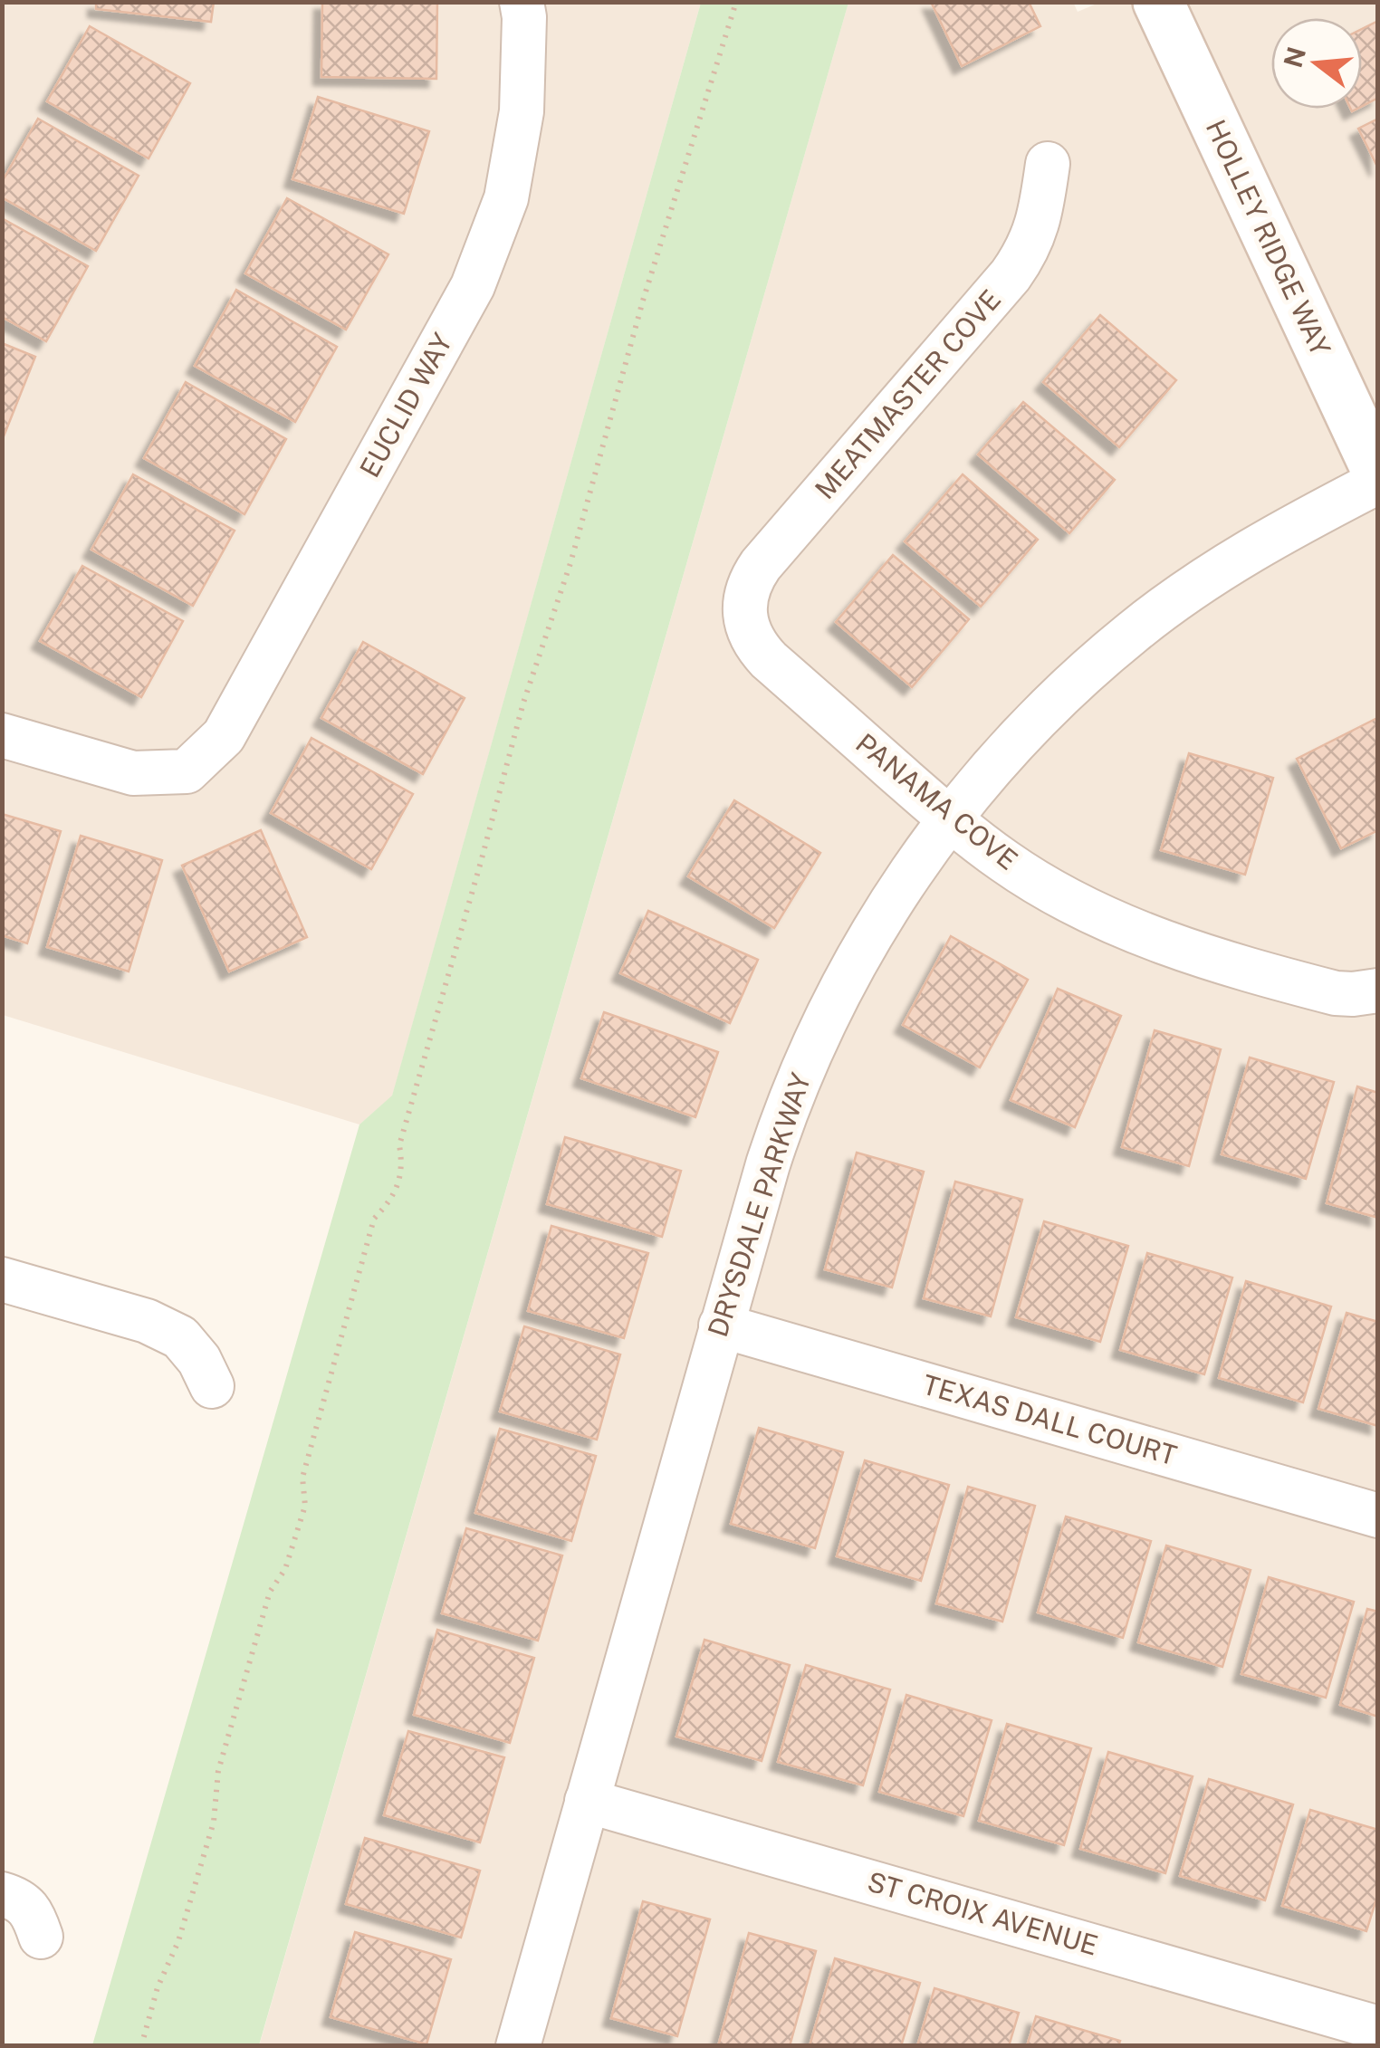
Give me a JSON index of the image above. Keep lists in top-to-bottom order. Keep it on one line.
{"streets":{"street":["HOLLEY RIDGE WAY","MEATMASTER COVE","EUCLID WAY","PANAMA COVE","DRYSDALE PARKWAY","TEXAS DALL COURT","ST CROIX AVENUE"]},"crossings":[["MEATMASTER COVE","PANAMA COVE"],["PANAMA COVE","DRYSDALE PARKWAY"],["DRYSDALE PARKWAY","TEXAS DALL COURT"],["DRYSDALE PARKWAY","ST CROIX AVENUE"]],"north":"left"}
